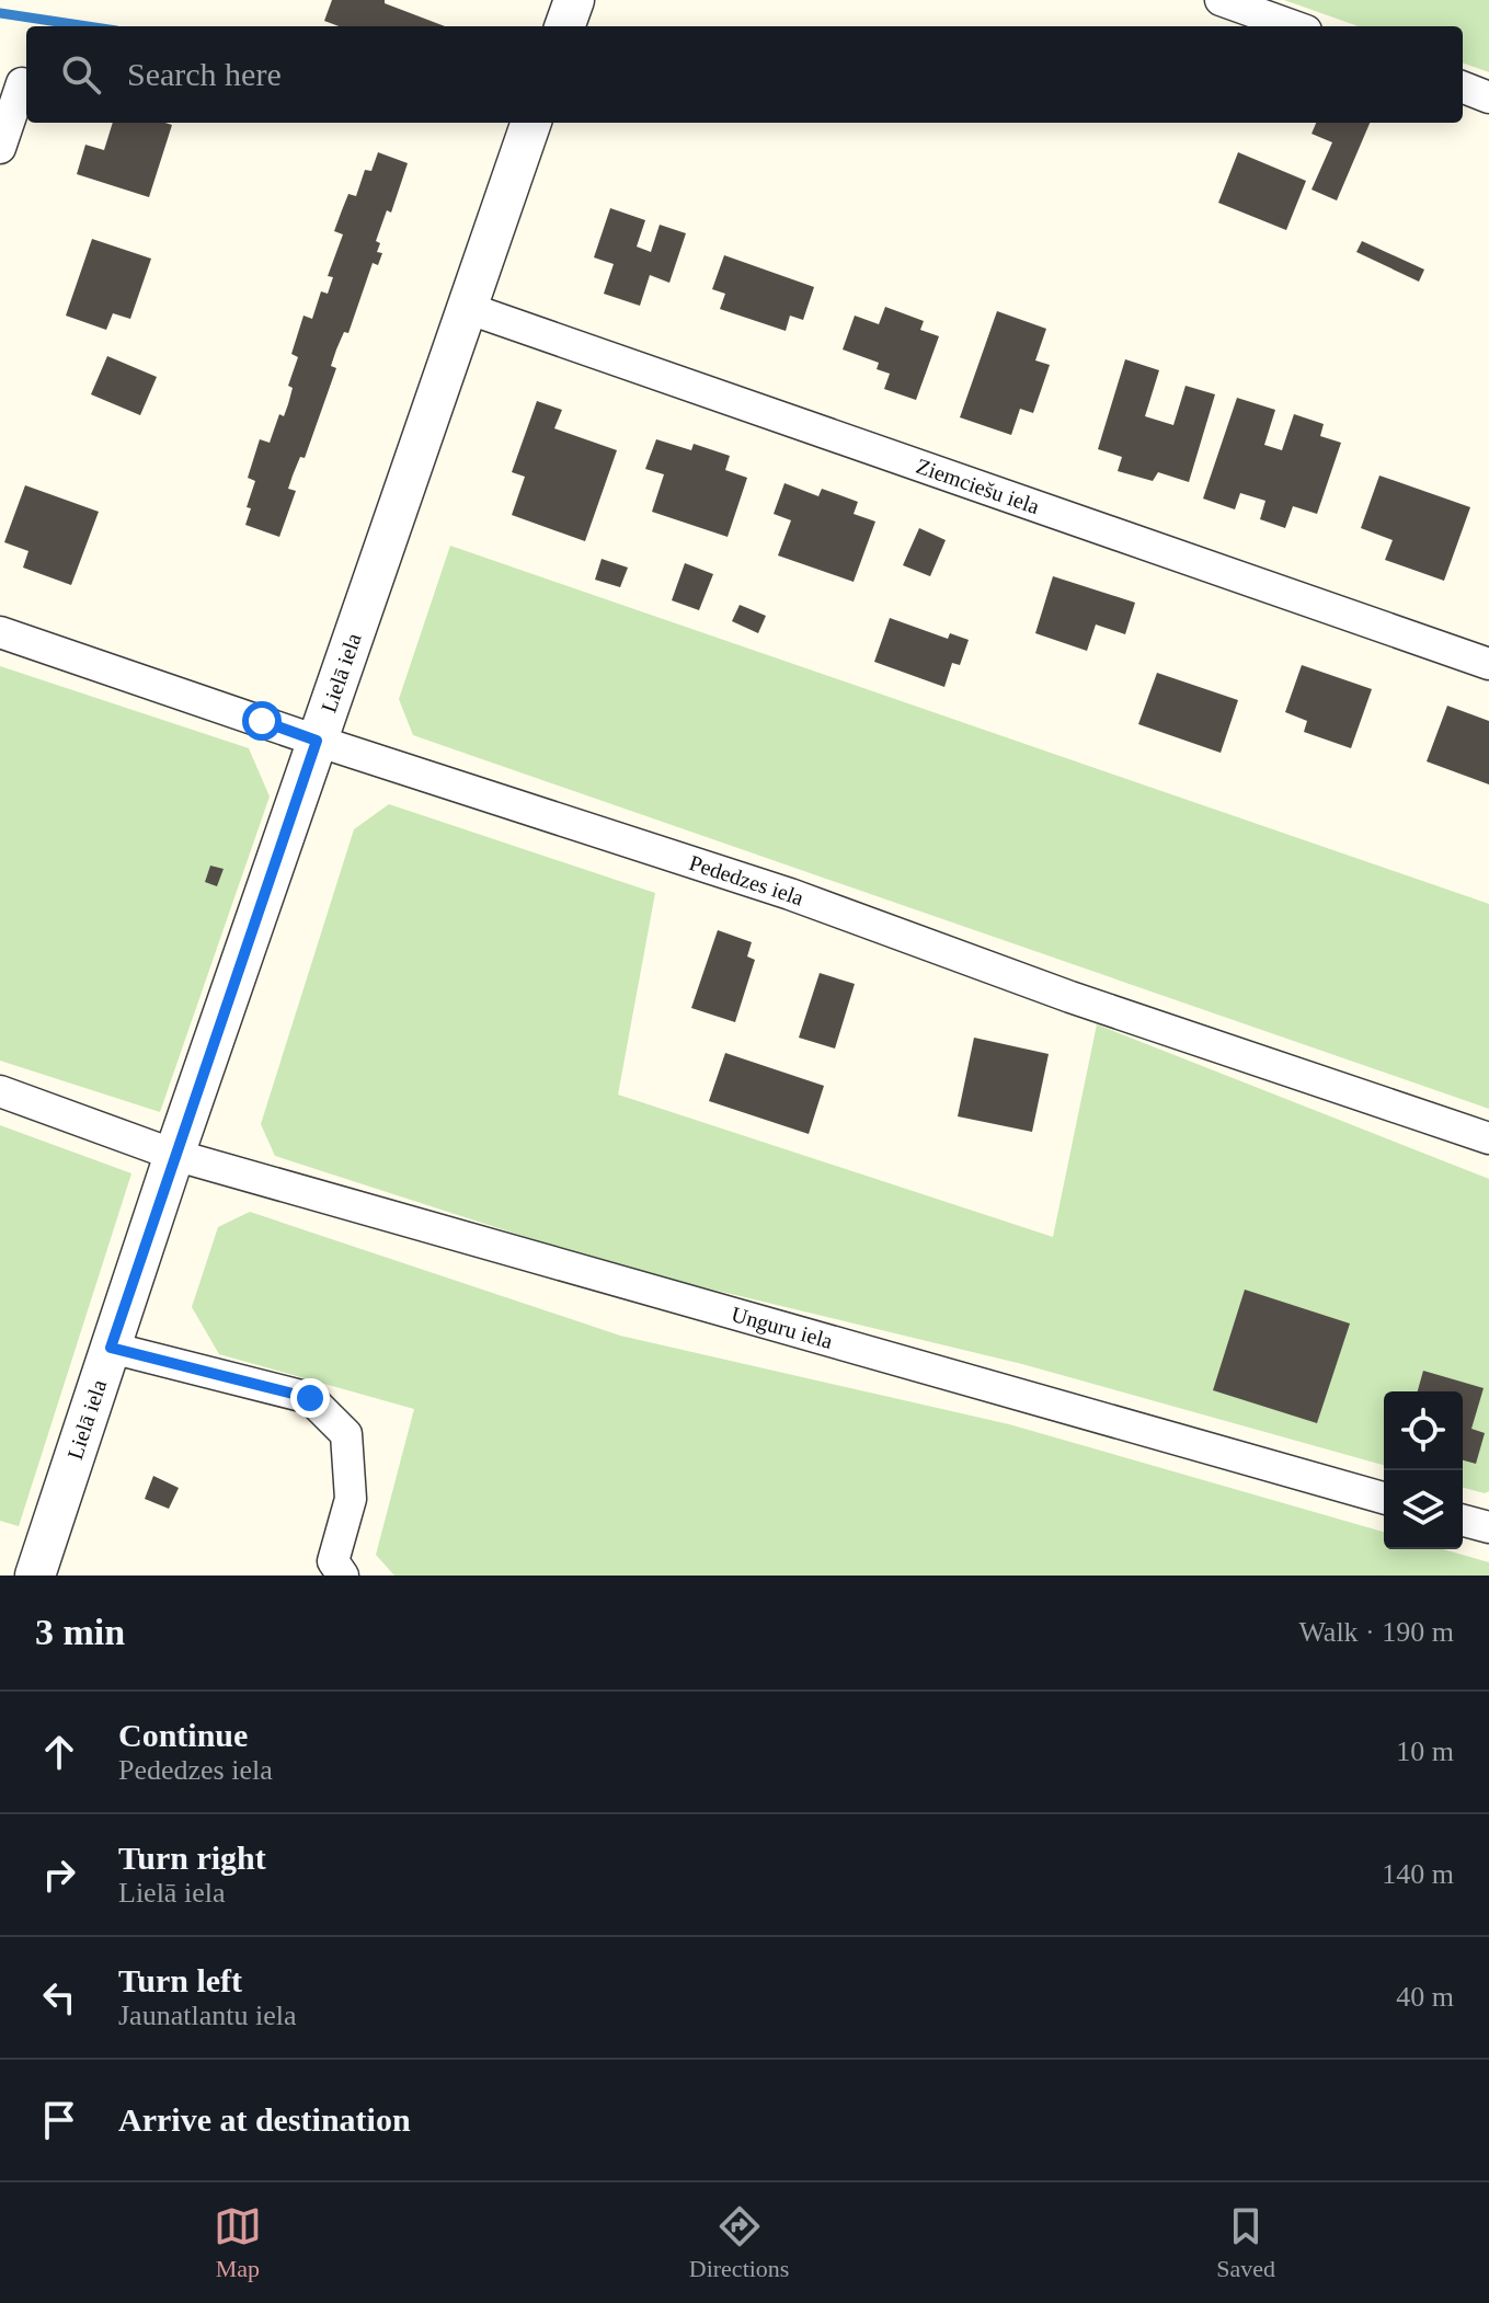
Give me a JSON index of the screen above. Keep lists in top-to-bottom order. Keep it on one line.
{"streets":{"street":["Ziemciešu iela","Lielā iela","Pededzes iela","Unguru iela"]},"crossings":[["Ziemciešu iela","Lielā iela"],["Lielā iela","Pededzes iela"],["Lielā iela","Unguru iela"]],"page":{"search":"Search here","heading":["3 min","Walk · 190 m"],"list":[["Continue","Pededzes iela","10 m"],["Turn right","Lielā iela","140 m"],["Turn left","Jaunatlantu iela","40 m"],"Arrive at destination"],"nav":["Map","Directions","Saved"]}}
